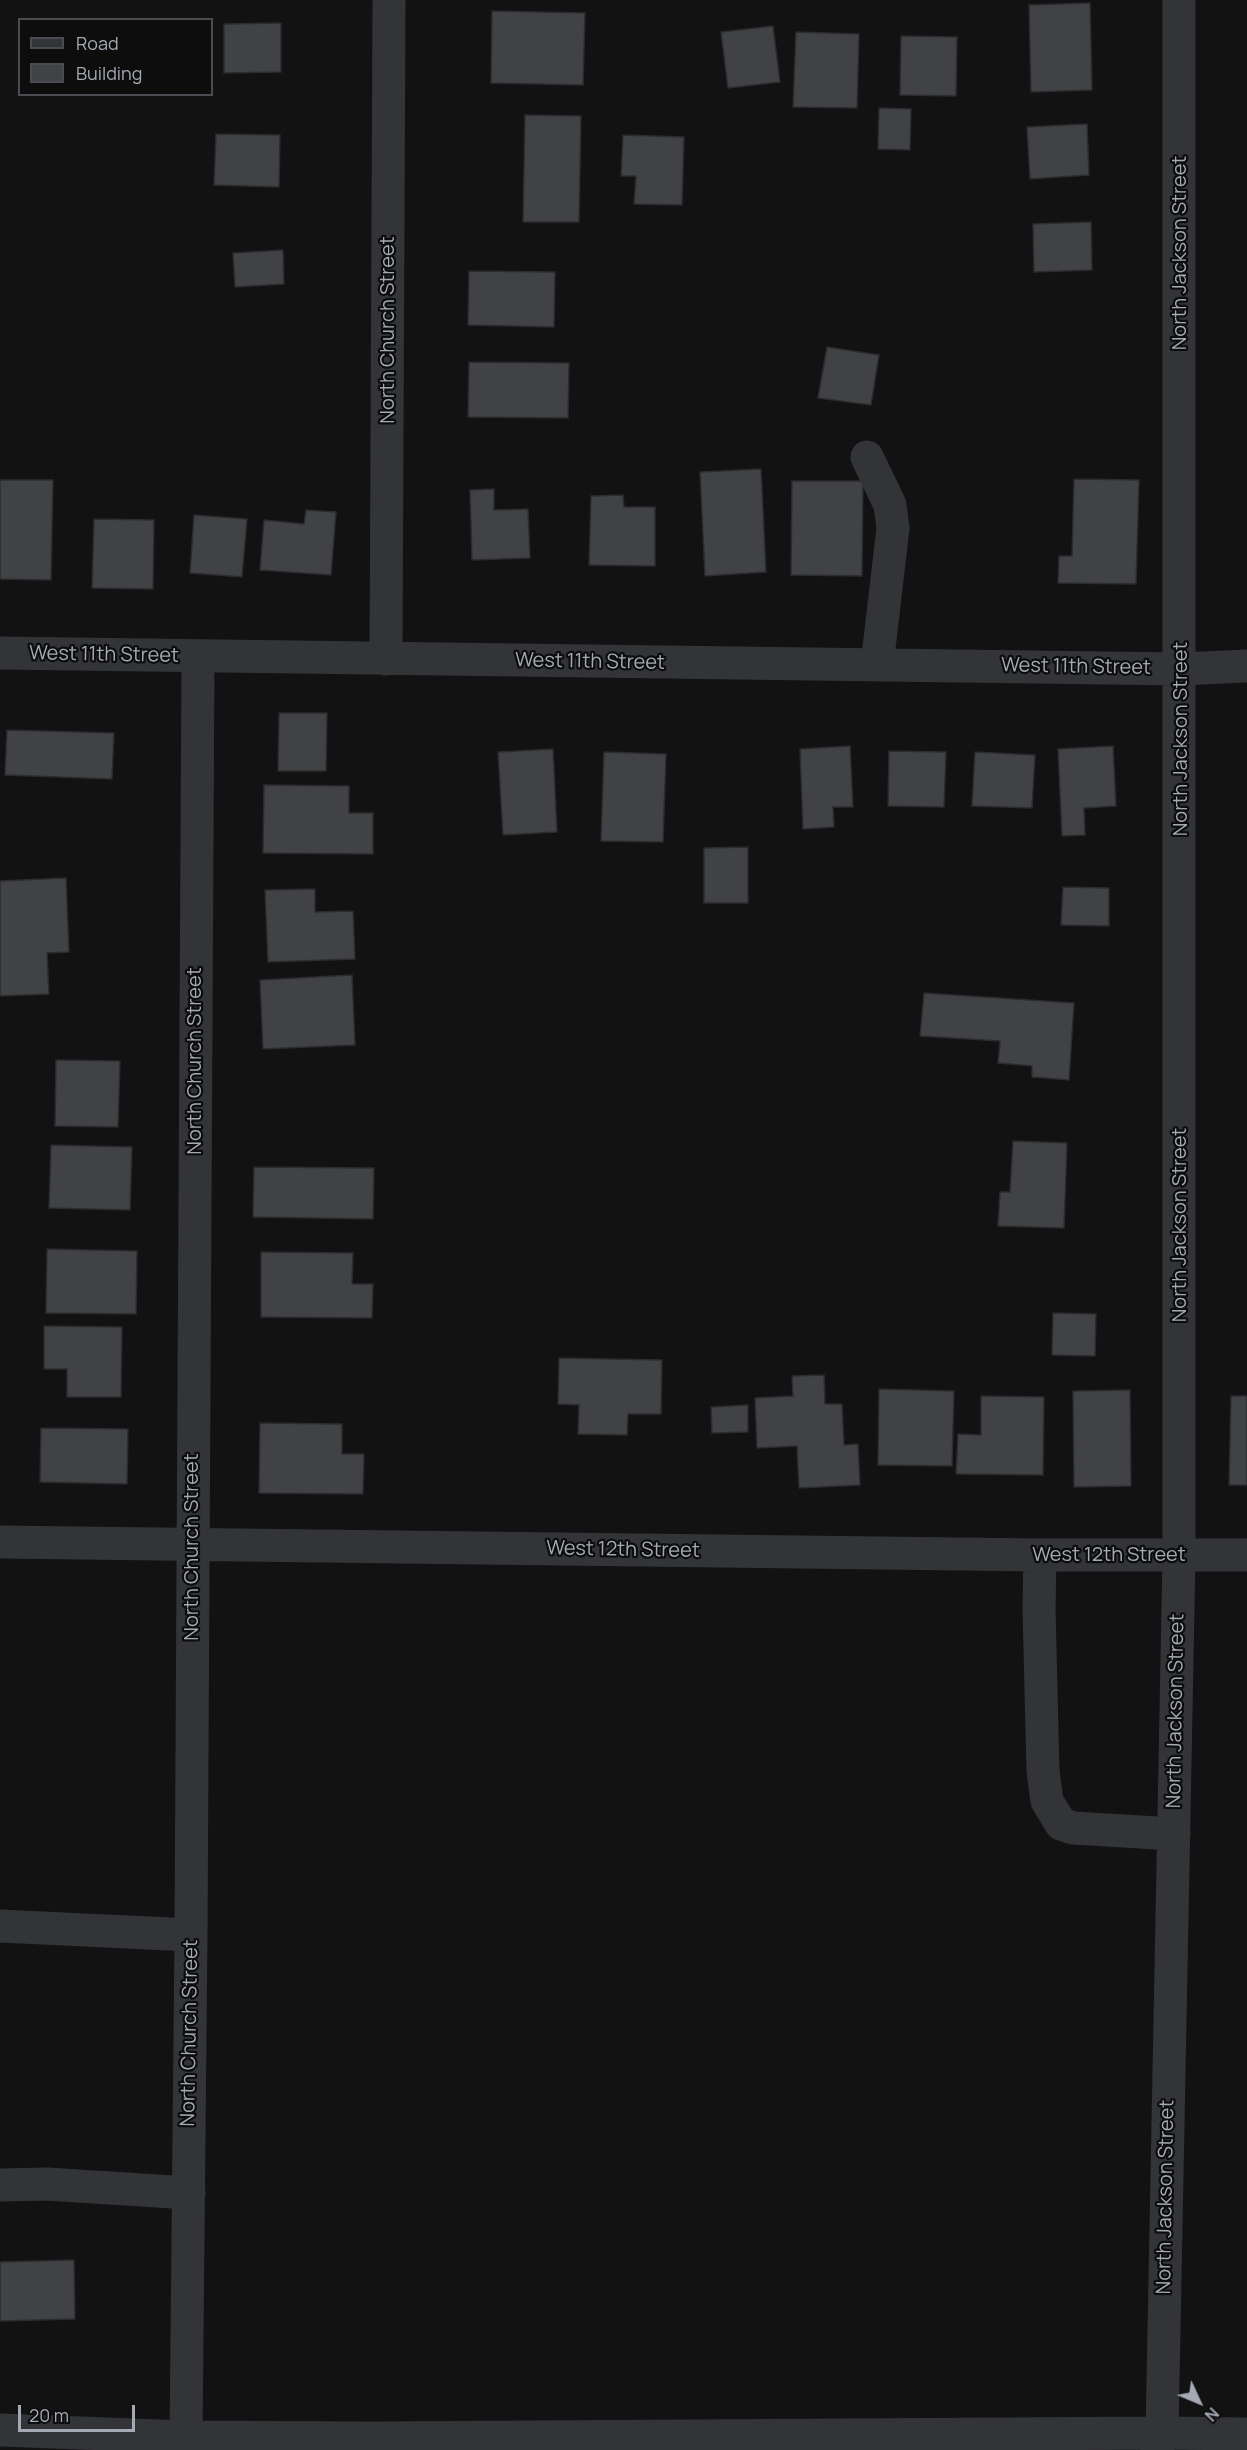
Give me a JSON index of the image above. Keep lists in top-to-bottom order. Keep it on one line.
{"streets":{"street":["North Jackson Street","North Church Street","West 11th Street","West 12th Street"]},"crossings":[["North Jackson Street","West 11th Street"],["North Jackson Street","West 12th Street"],["North Church Street","West 11th Street"],["North Church Street","West 12th Street"]],"legend":["Road","Building"],"scale_bar":"20 m","north":"bottom right"}
